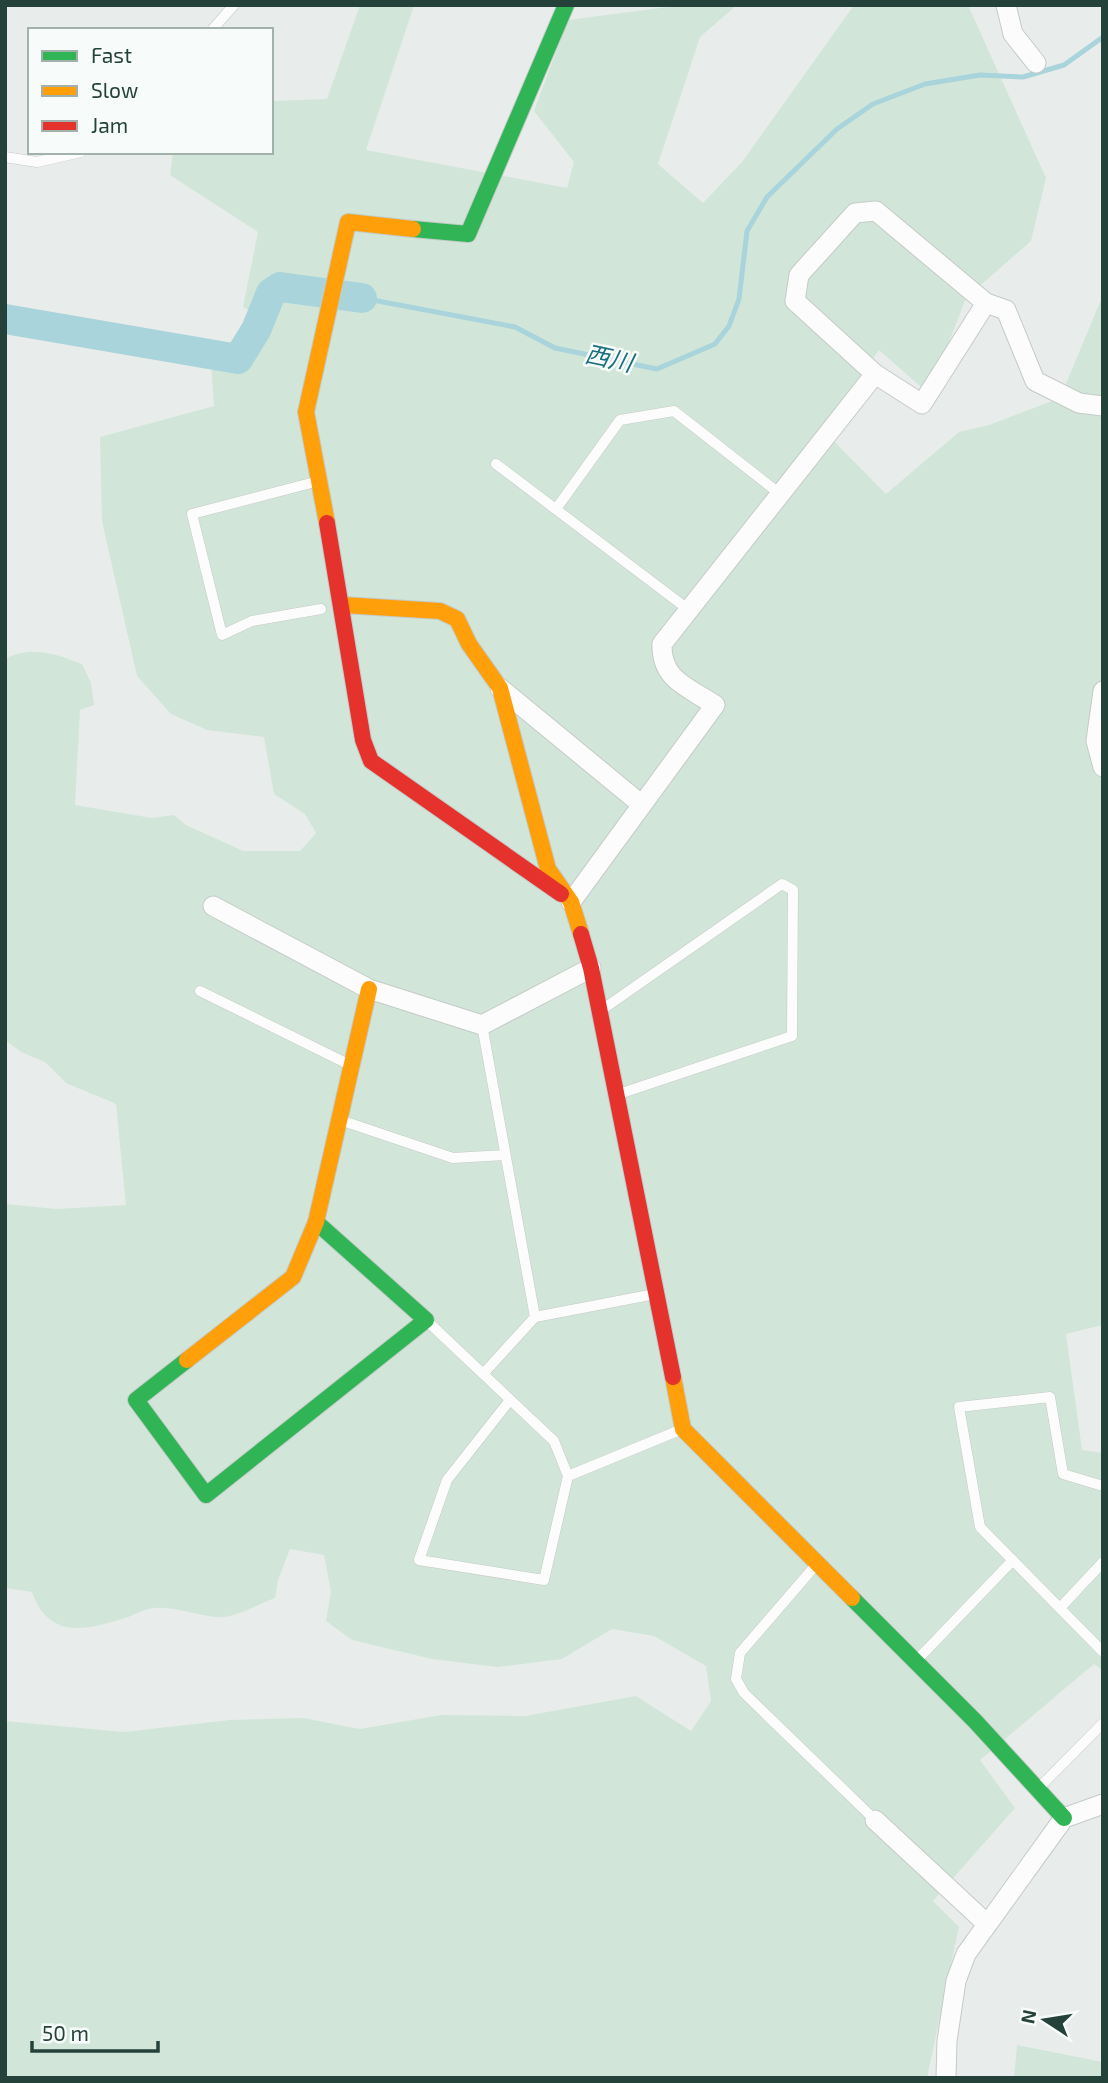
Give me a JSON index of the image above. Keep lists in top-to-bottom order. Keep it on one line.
{"water":["西川"],"legend":["Fast","Slow","Jam"],"scale_bar":"50 m","north":"left"}
